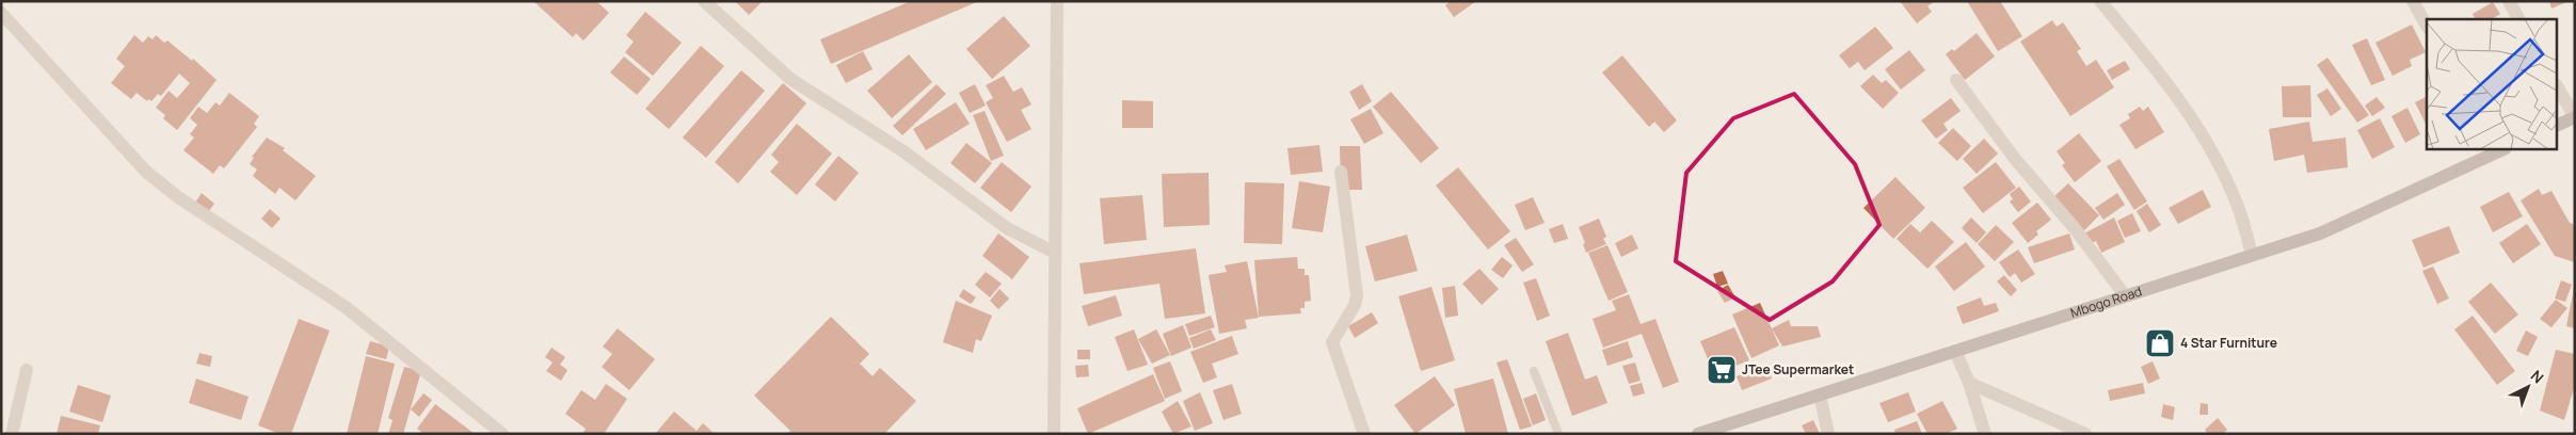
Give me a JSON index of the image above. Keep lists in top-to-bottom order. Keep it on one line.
{"streets":{"main road":["Mbogo Road"]},"places":{"shop":["4 Star Furniture"],"supermarket":["JTee Supermarket"]},"north":"top right"}
